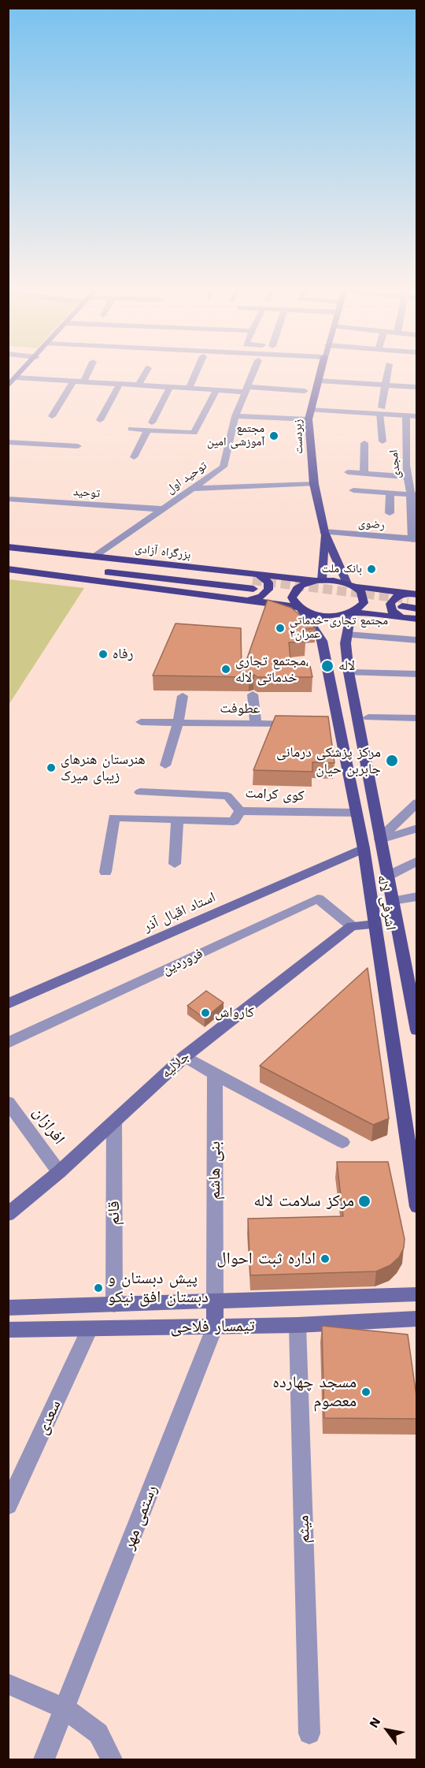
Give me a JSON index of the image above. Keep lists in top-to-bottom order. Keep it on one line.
{"streets":{"highway":["بزرگراه آزادی"],"main road":["زبردست","اشرفی لاله","استاد اقبال آذر","جلالیه","تیمسار فلاحی"],"street":["امجدی","توحید اول","توحید","رضوی","عطوفت","کوی کرامت","فروردین","افرازان","بنی هاشم","قائم","سعدی","رستمی مهر","میثم"]},"crossings":[["زبردست","رضوی"],["زبردست","بزرگراه آزادی"],["امجدی","رضوی"],["توحید اول","توحید"],["توحید اول","بزرگراه آزادی"],["کوی کرامت","اشرفی لاله"],["اشرفی لاله","استاد اقبال آذر"],["فروردین","جلالیه"],["جلالیه","افرازان"],["جلالیه","قائم"],["بنی هاشم","تیمسار فلاحی"],["قائم","تیمسار فلاحی"],["تیمسار فلاحی","سعدی"],["تیمسار فلاحی","رستمی مهر"],["تیمسار فلاحی","میثم"]],"places":["مجتمع آموزشی امین","بانک ملت","مجتمع تجاری-خدماتی عمران۲","رفاه","لاله","مجتمع تجاری، خدماتی لاله","مرکز پزشکی درمانی جابربن حیان","هنرستان هنرهای زیبای میرک","کارواش","مرکز سلامت لاله","اداره ثبت احوال","پیش دبستان و دبستان افق نیکو","مسجد چهارده معصوم"],"north":"top left"}
